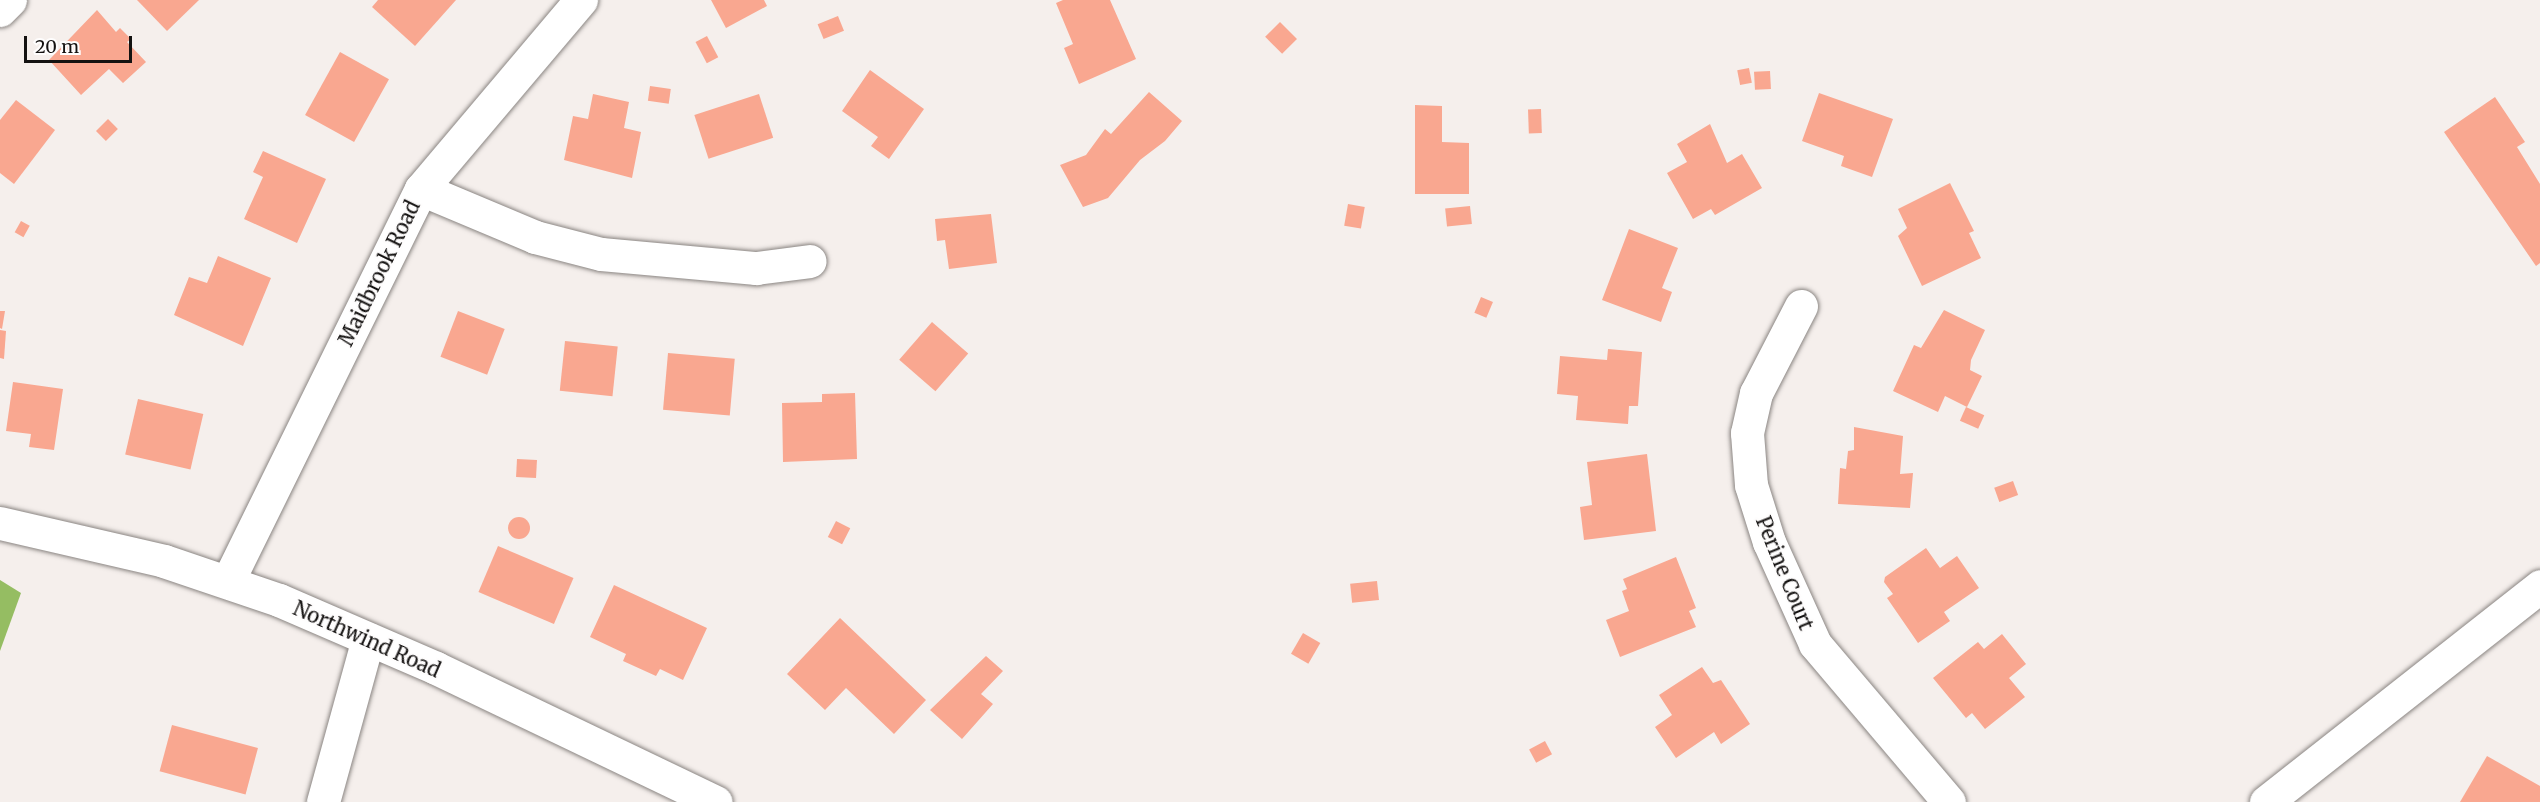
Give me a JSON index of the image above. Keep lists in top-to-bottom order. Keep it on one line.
{"streets":{"street":["Maidbrook Road","Perine Court","Northwind Road"]},"crossings":[["Maidbrook Road","Northwind Road"]],"scale_bar":"20 m"}
